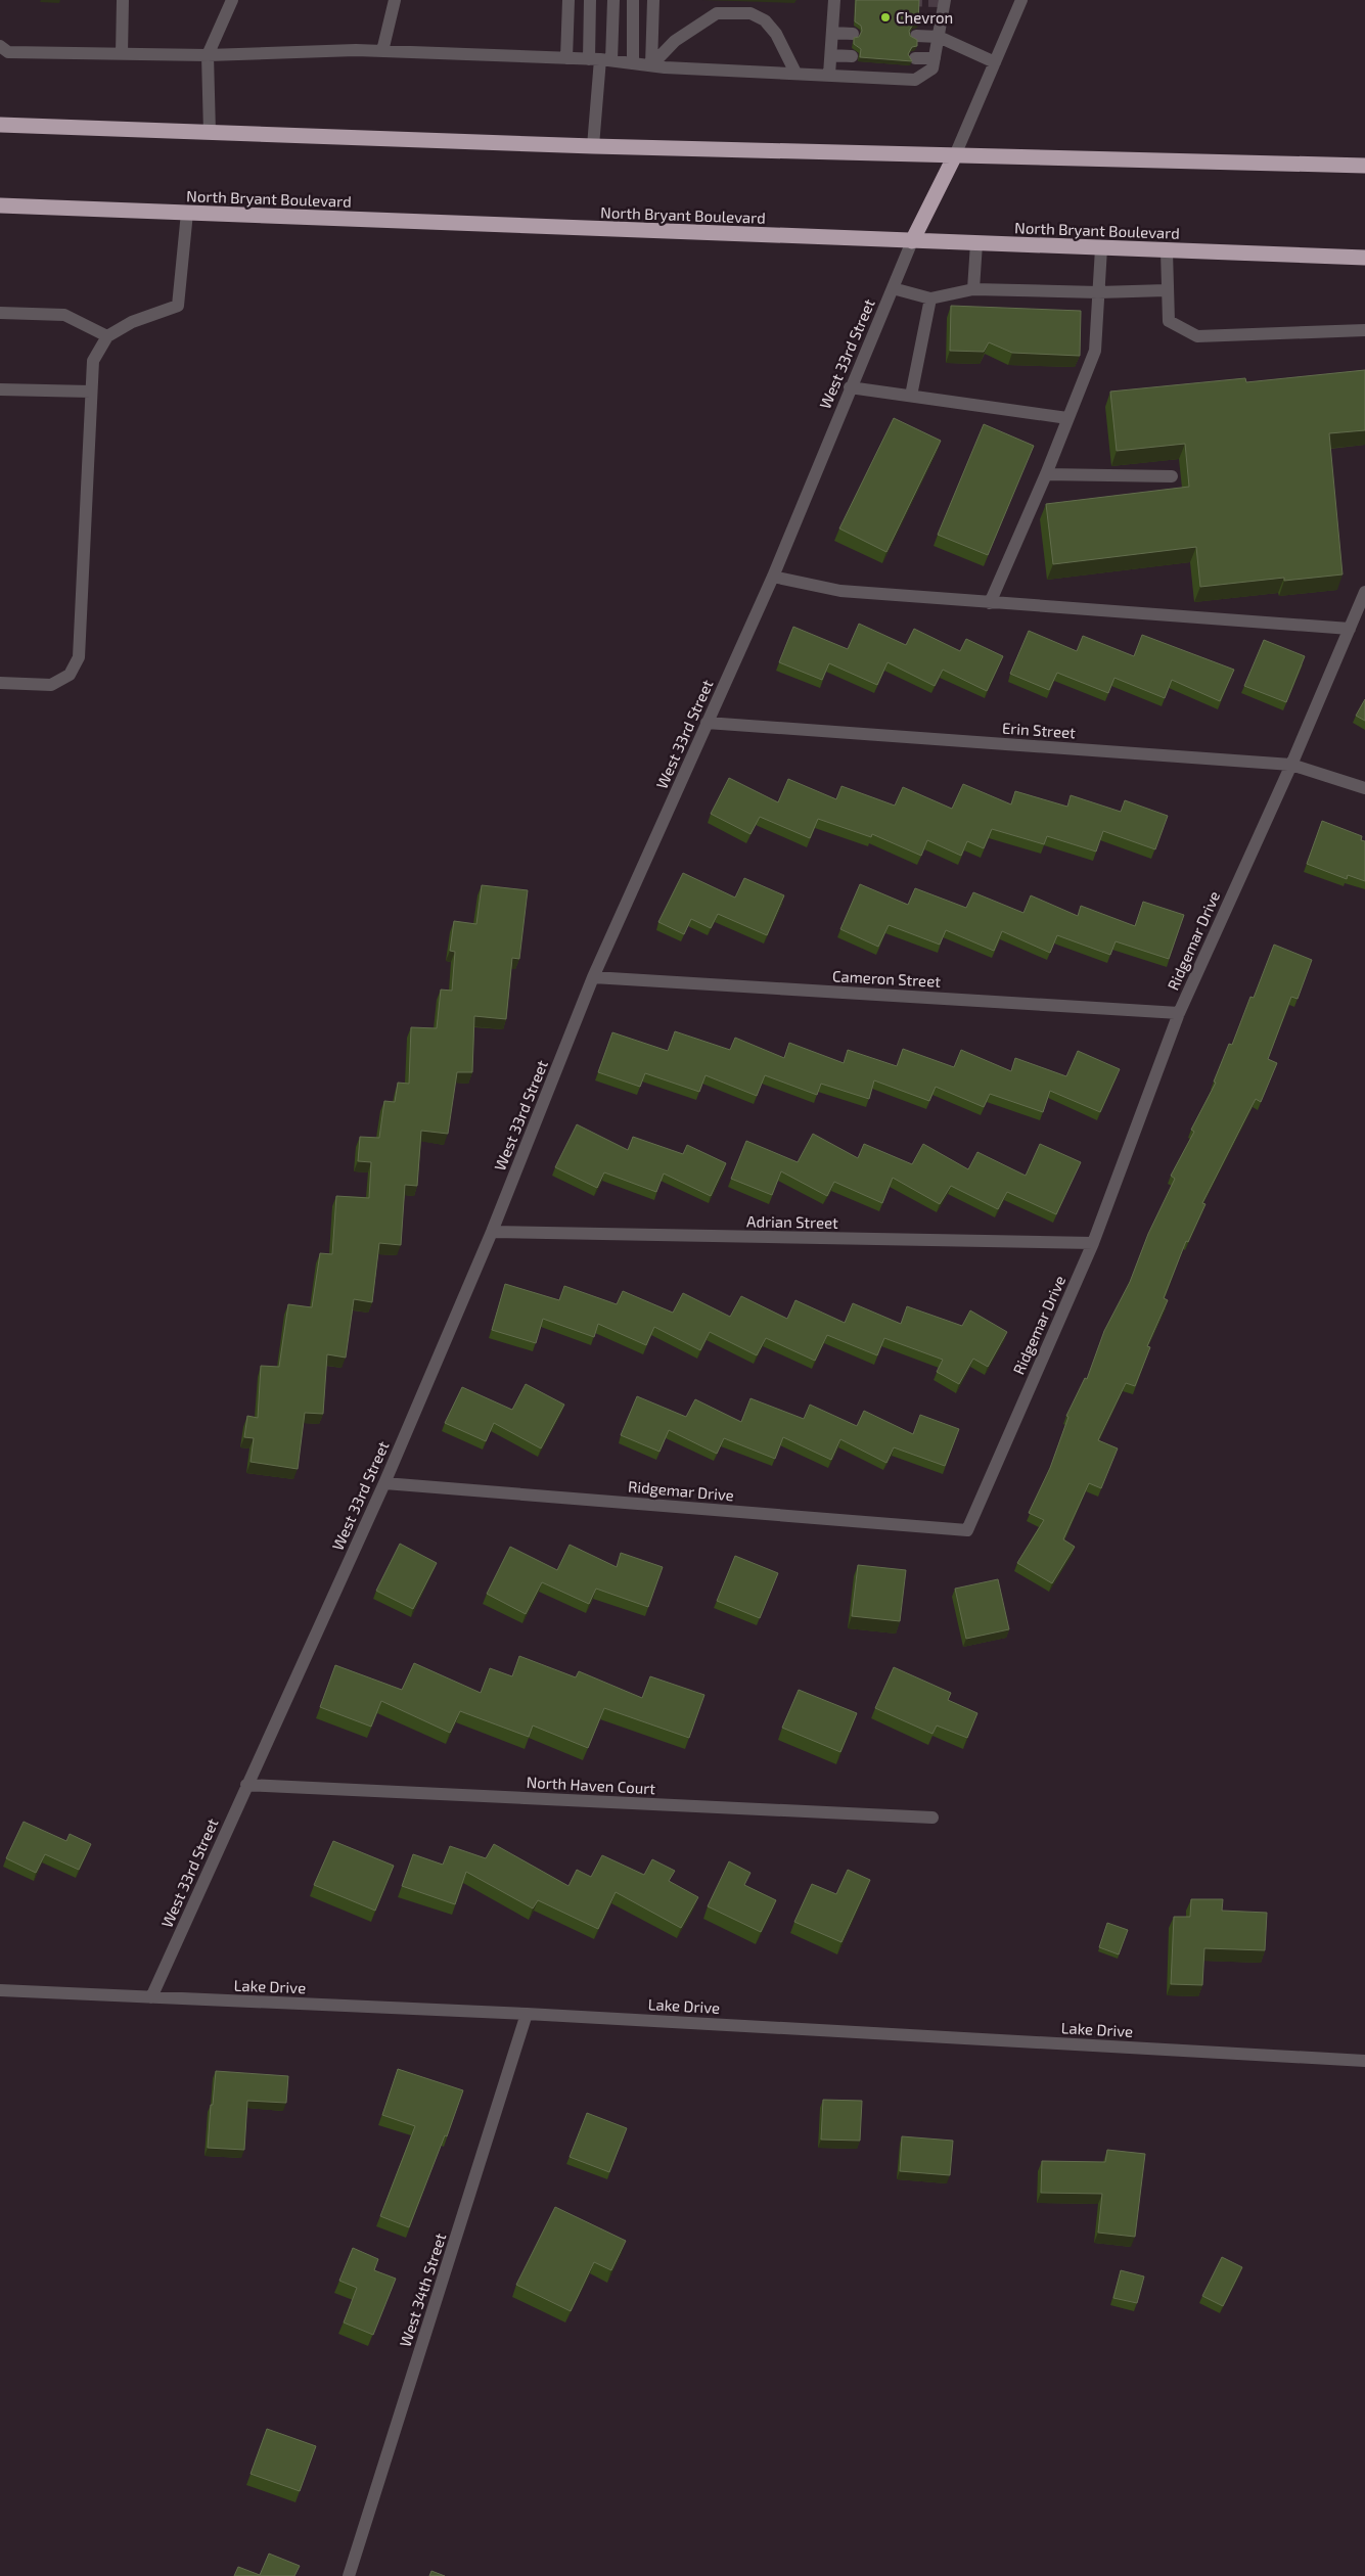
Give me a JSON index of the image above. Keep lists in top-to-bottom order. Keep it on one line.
{"streets":{"highway":["North Bryant Boulevard"],"street":["West 33rd Street","Erin Street","Ridgemar Drive","Cameron Street","Adrian Street","North Haven Court","Lake Drive","West 34th Street"]},"crossings":[["North Bryant Boulevard","West 33rd Street"],["West 33rd Street","Erin Street"],["West 33rd Street","Ridgemar Drive"],["West 33rd Street","Cameron Street"],["West 33rd Street","Adrian Street"],["West 33rd Street","North Haven Court"],["West 33rd Street","Lake Drive"],["Erin Street","Ridgemar Drive"],["Ridgemar Drive","Cameron Street"],["Ridgemar Drive","Adrian Street"],["Lake Drive","West 34th Street"]],"places":["Chevron"]}
